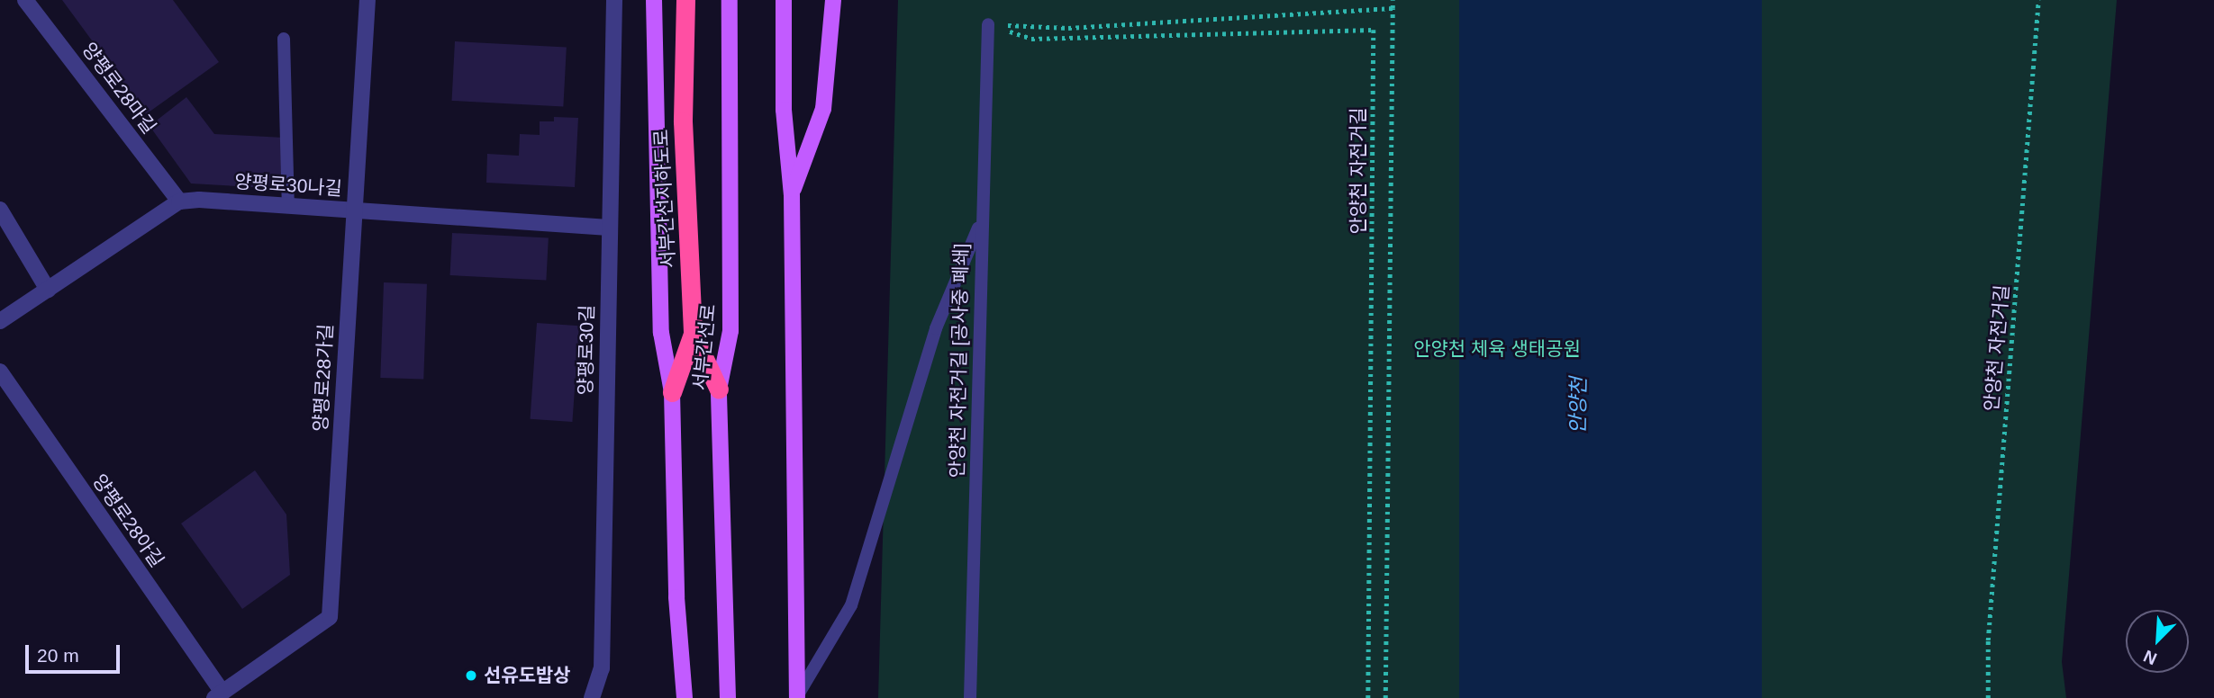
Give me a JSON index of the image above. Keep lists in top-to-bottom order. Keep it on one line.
{"streets":{"highway":["서부간선지하도로"],"main road":["서부간선로"],"street":["양평로28마길","양평로30나길","양평로30길","양평로28가길","양평로28아길"],"lane":["안양천 자전거길 [공사중 폐쇄]"],"path":["안양천 자전거길"]},"crossings":[["양평로28마길","양평로30나길"],["안양천 자전거길","안양천 자전거길 [공사중 폐쇄]"],["양평로30나길","양평로30길"],["양평로30나길","양평로28가길"],["서부간선지하도로","서부간선로"],["양평로28가길","양평로28아길"]],"water":["안양천"],"parks":["안양천 체육 생태공원"],"places":["선유도밥상"],"scale_bar":"20 m","north":"bottom left"}
